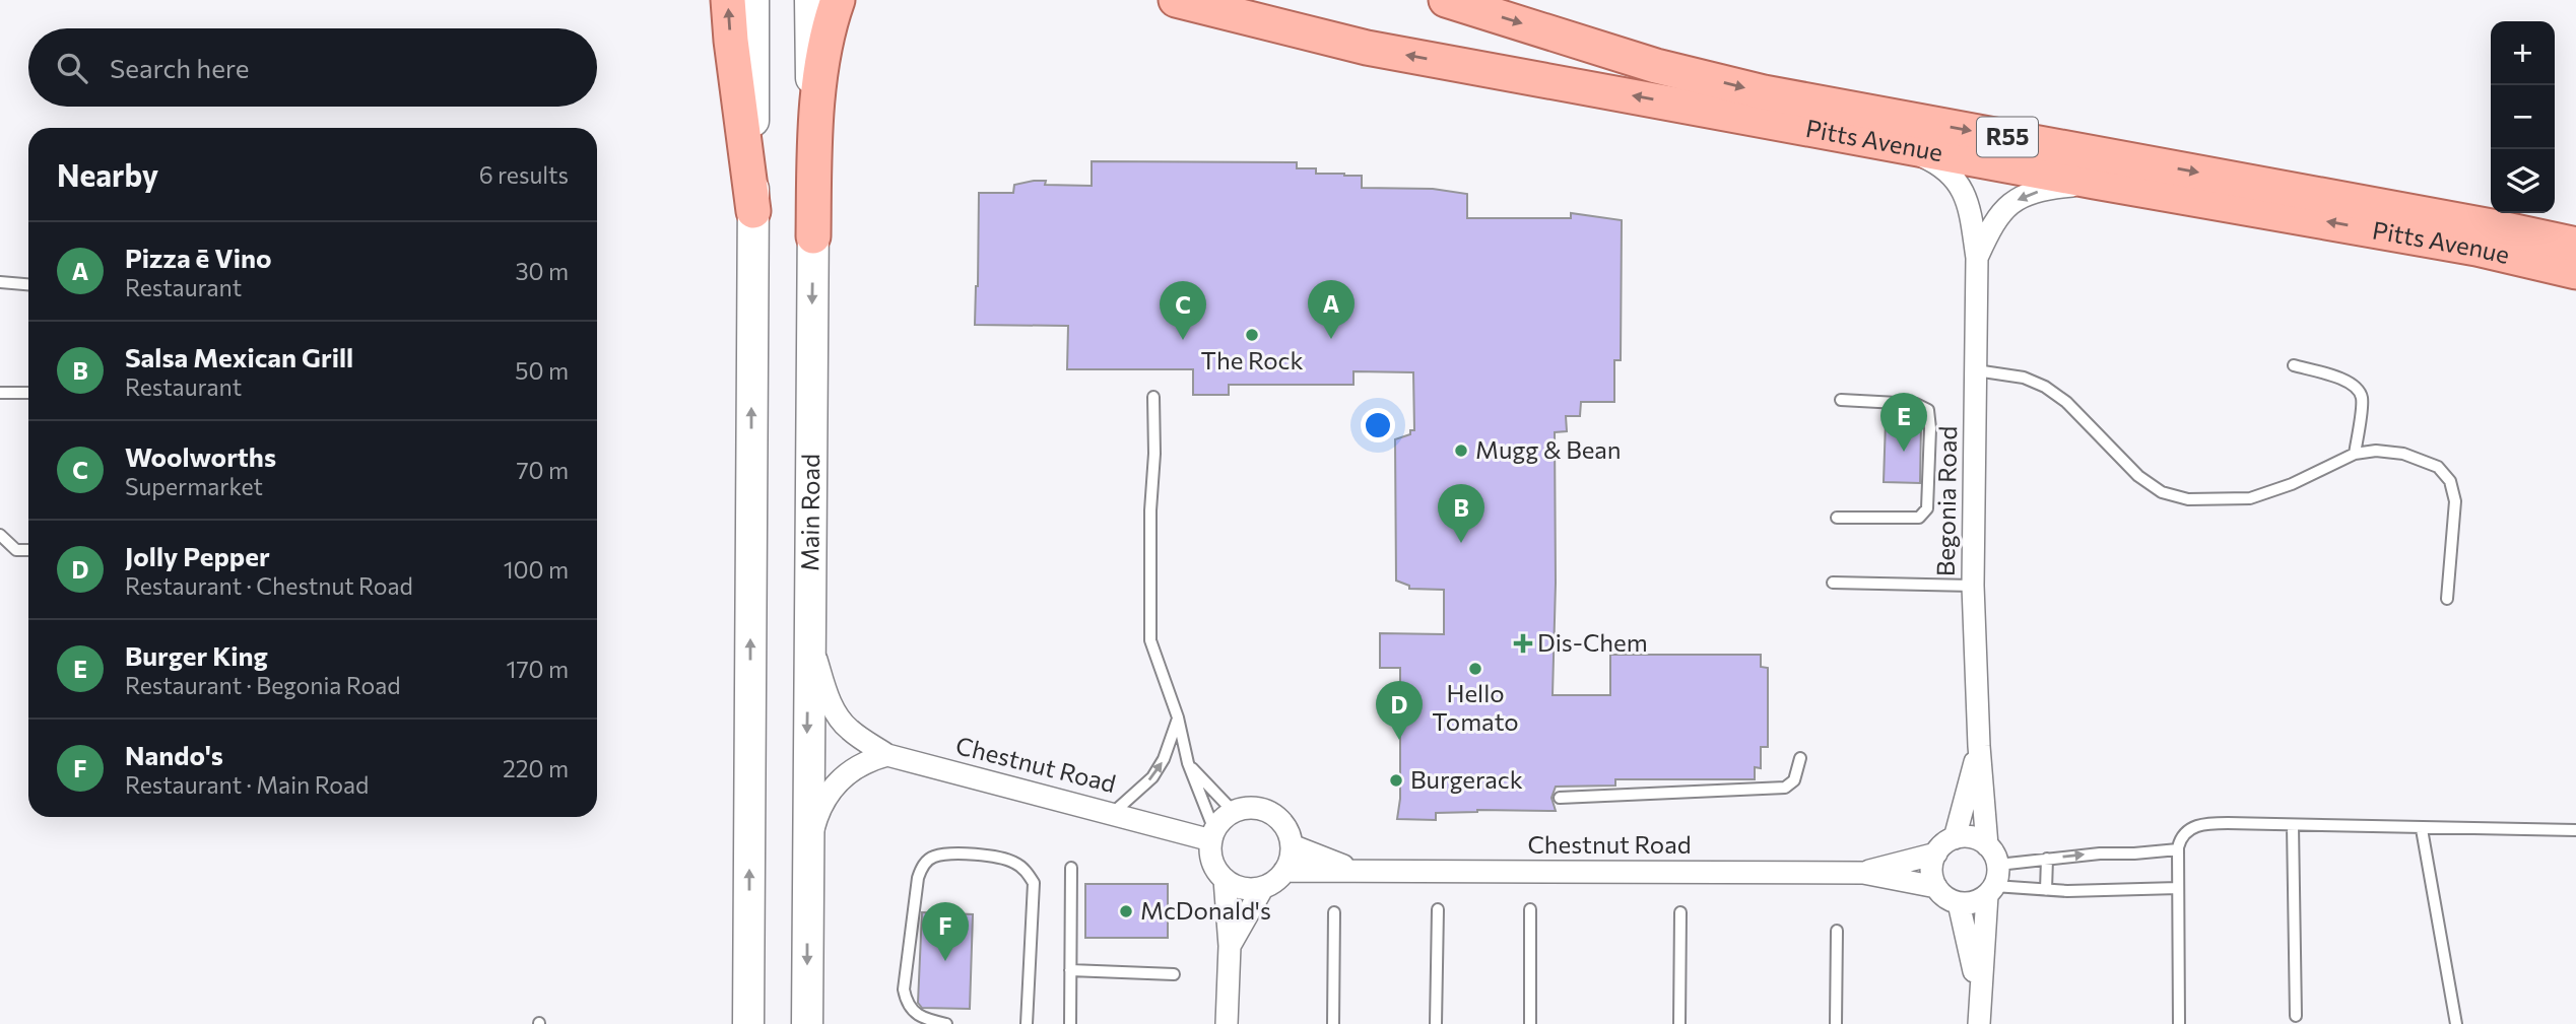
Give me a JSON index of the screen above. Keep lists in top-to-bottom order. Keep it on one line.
{"streets":{"main road":["R55","Pitts Avenue","Main Road"],"street":["Begonia Road","Chestnut Road"]},"crossings":[["Begonia Road","Chestnut Road"],["Main Road","Chestnut Road"]],"places":{"other":["The Rock","Mugg & Bean","Hello Tomato","Burgerack","McDonald's"],"health":["Dis-Chem"]},"page":{"map_buttons":["+","−"],"search":"Search here","heading":["Nearby","6 results"],"list":[{"mark":"A","name":"Pizza ē Vino","note":"Restaurant","value":"30 m"},{"mark":"B","name":"Salsa Mexican Grill","note":"Restaurant","value":"50 m"},{"mark":"C","name":"Woolworths","note":"Supermarket","value":"70 m"},{"mark":"D","name":"Jolly Pepper","note":"Restaurant · Chestnut Road","value":"100 m"},{"mark":"E","name":"Burger King","note":"Restaurant · Begonia Road","value":"170 m"},{"mark":"F","name":"Nando's","note":"Restaurant · Main Road","value":"220 m"}],"pins":["A","C","E","B","D","F"]}}
